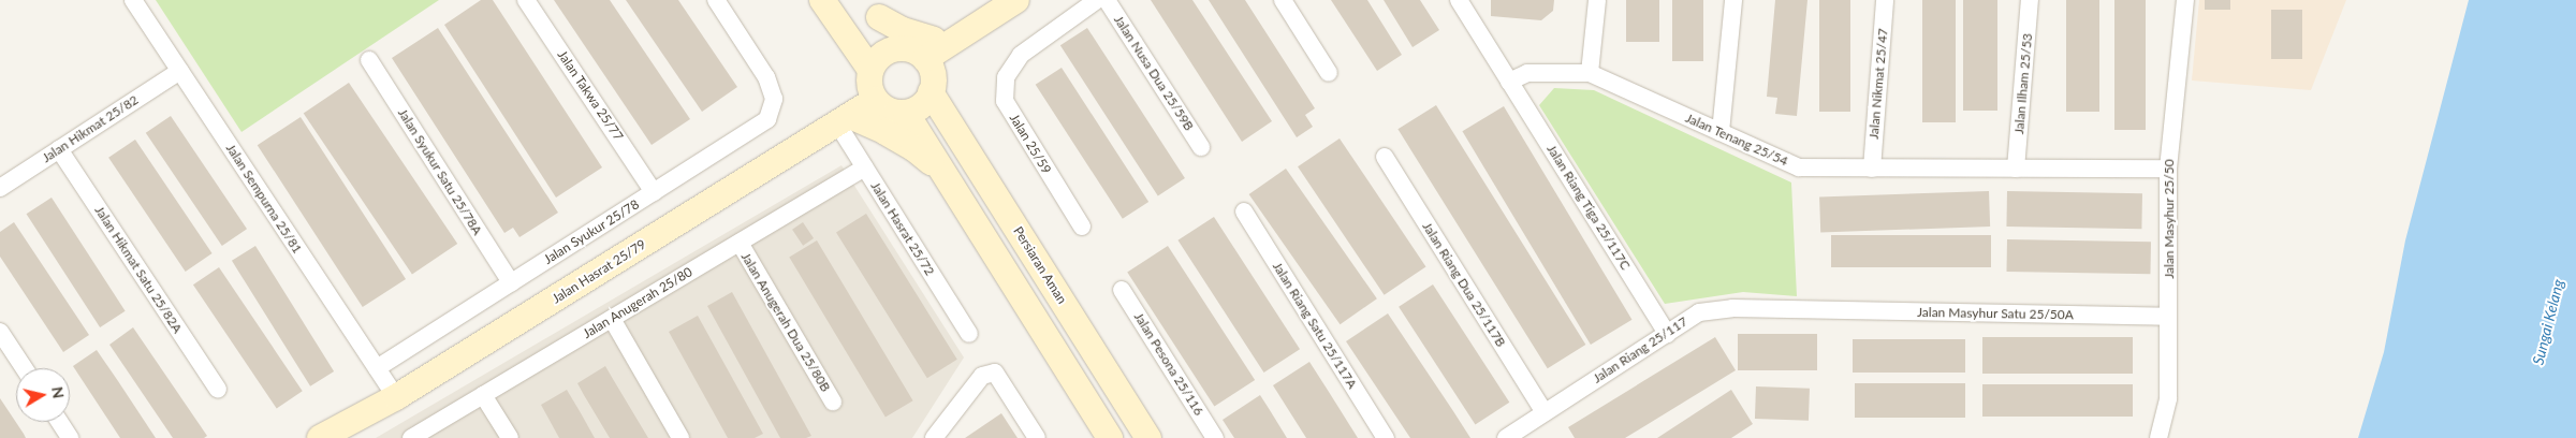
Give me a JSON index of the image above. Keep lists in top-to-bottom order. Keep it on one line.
{"streets":{"street":["Jalan Nusa Dua 25/59B","Jalan Nikmat 25/47","Jalan Ilham 25/53","Jalan Takwa 25/77","Jalan Hikmat 25/82","Jalan Tenang 25/54","Jalan 25/59","Jalan Syukur Satu 25/78A","Jalan Sempurna 25/81","Jalan Riang Tiga 25/117C","Jalan Masyhur 25/50","Jalan Hasrat 25/72","Jalan Syukur 25/78","Persiaran Aman","Jalan Hikmat Satu 25/82A","Jalan Hasrat 25/79","Jalan Riang Dua 25/117B","Jalan Anugerah 25/80","Jalan Masyhur Satu 25/50A","Jalan Anugerah Dua 25/80B","Jalan Riang Satu 25/117A","Jalan Riang 25/117","Jalan Pesona 25/116"]},"crossings":[["Jalan Nikmat 25/47","Jalan Tenang 25/54"],["Jalan Ilham 25/53","Jalan Tenang 25/54"],["Jalan Takwa 25/77","Jalan Syukur 25/78"],["Jalan Hikmat 25/82","Jalan Sempurna 25/81"],["Jalan Hikmat 25/82","Jalan Hikmat Satu 25/82A"],["Jalan Tenang 25/54","Jalan Riang Tiga 25/117C"],["Jalan Tenang 25/54","Jalan Masyhur 25/50"],["Jalan Syukur Satu 25/78A","Jalan Syukur 25/78"],["Jalan Sempurna 25/81","Jalan Syukur 25/78"],["Jalan Sempurna 25/81","Jalan Hasrat 25/79"],["Jalan Riang Tiga 25/117C","Jalan Riang 25/117"],["Jalan Masyhur 25/50","Jalan Masyhur Satu 25/50A"],["Jalan Hasrat 25/72","Jalan Hasrat 25/79"],["Jalan Hasrat 25/72","Jalan Anugerah 25/80"],["Persiaran Aman","Jalan Hasrat 25/79"],["Jalan Riang Dua 25/117B","Jalan Riang 25/117"],["Jalan Anugerah 25/80","Jalan Anugerah Dua 25/80B"],["Jalan Masyhur Satu 25/50A","Jalan Riang 25/117"]],"water":["Sungai Kelang"],"north":"right"}
